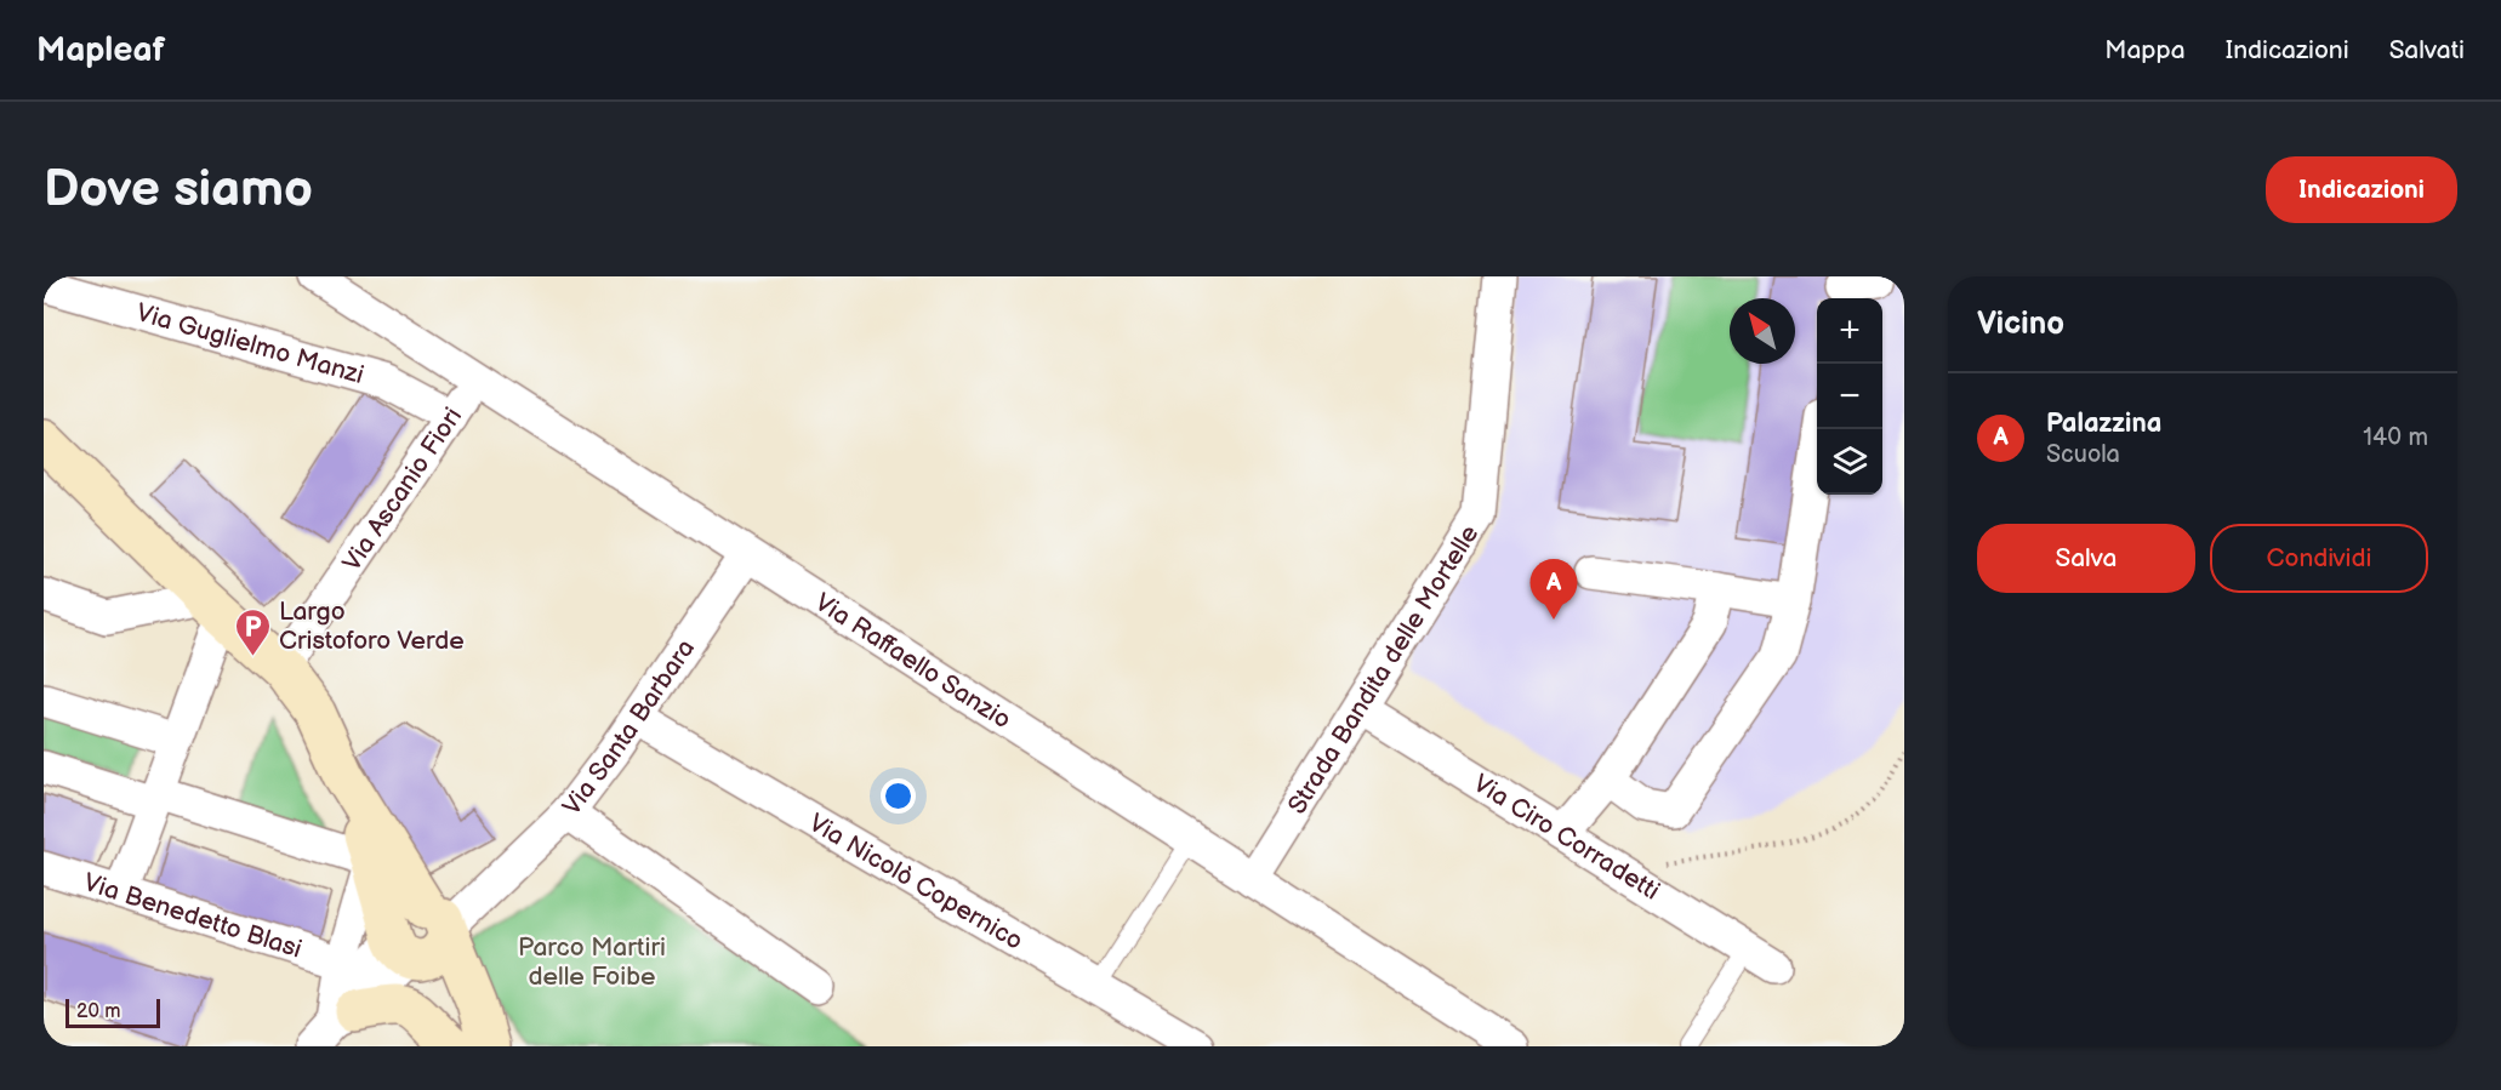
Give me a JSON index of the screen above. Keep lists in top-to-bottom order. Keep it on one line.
{"streets":{"street":["Via Guglielmo Manzi","Via Ascanio Fiori","Via Raffaello Sanzio","Strada Bandita delle Mortelle","Via Santa Barbara","Via Ciro Corradetti","Via Nicolò Copernico","Via Benedetto Blasi"]},"crossings":[["Via Guglielmo Manzi","Via Ascanio Fiori"],["Via Ascanio Fiori","Via Raffaello Sanzio"],["Via Raffaello Sanzio","Strada Bandita delle Mortelle"],["Via Raffaello Sanzio","Via Santa Barbara"],["Strada Bandita delle Mortelle","Via Ciro Corradetti"],["Via Santa Barbara","Via Nicolò Copernico"]],"parks":["Parco Martiri delle Foibe"],"places":{"parking":["Largo Cristoforo Verde"]},"scale_bar":"20 m","north":"top left","page":{"header":"Mapleaf","nav":["Mappa","Indicazioni","Salvati"],"buttons":["Indicazioni",["Salva","Condividi"]],"title":"Dove siamo","heading":"Vicino","map_buttons":["+","−"],"list":[{"mark":"A","name":"Palazzina","note":"Scuola","value":"140 m"}],"pins":"A","scale":"20 m"}}
